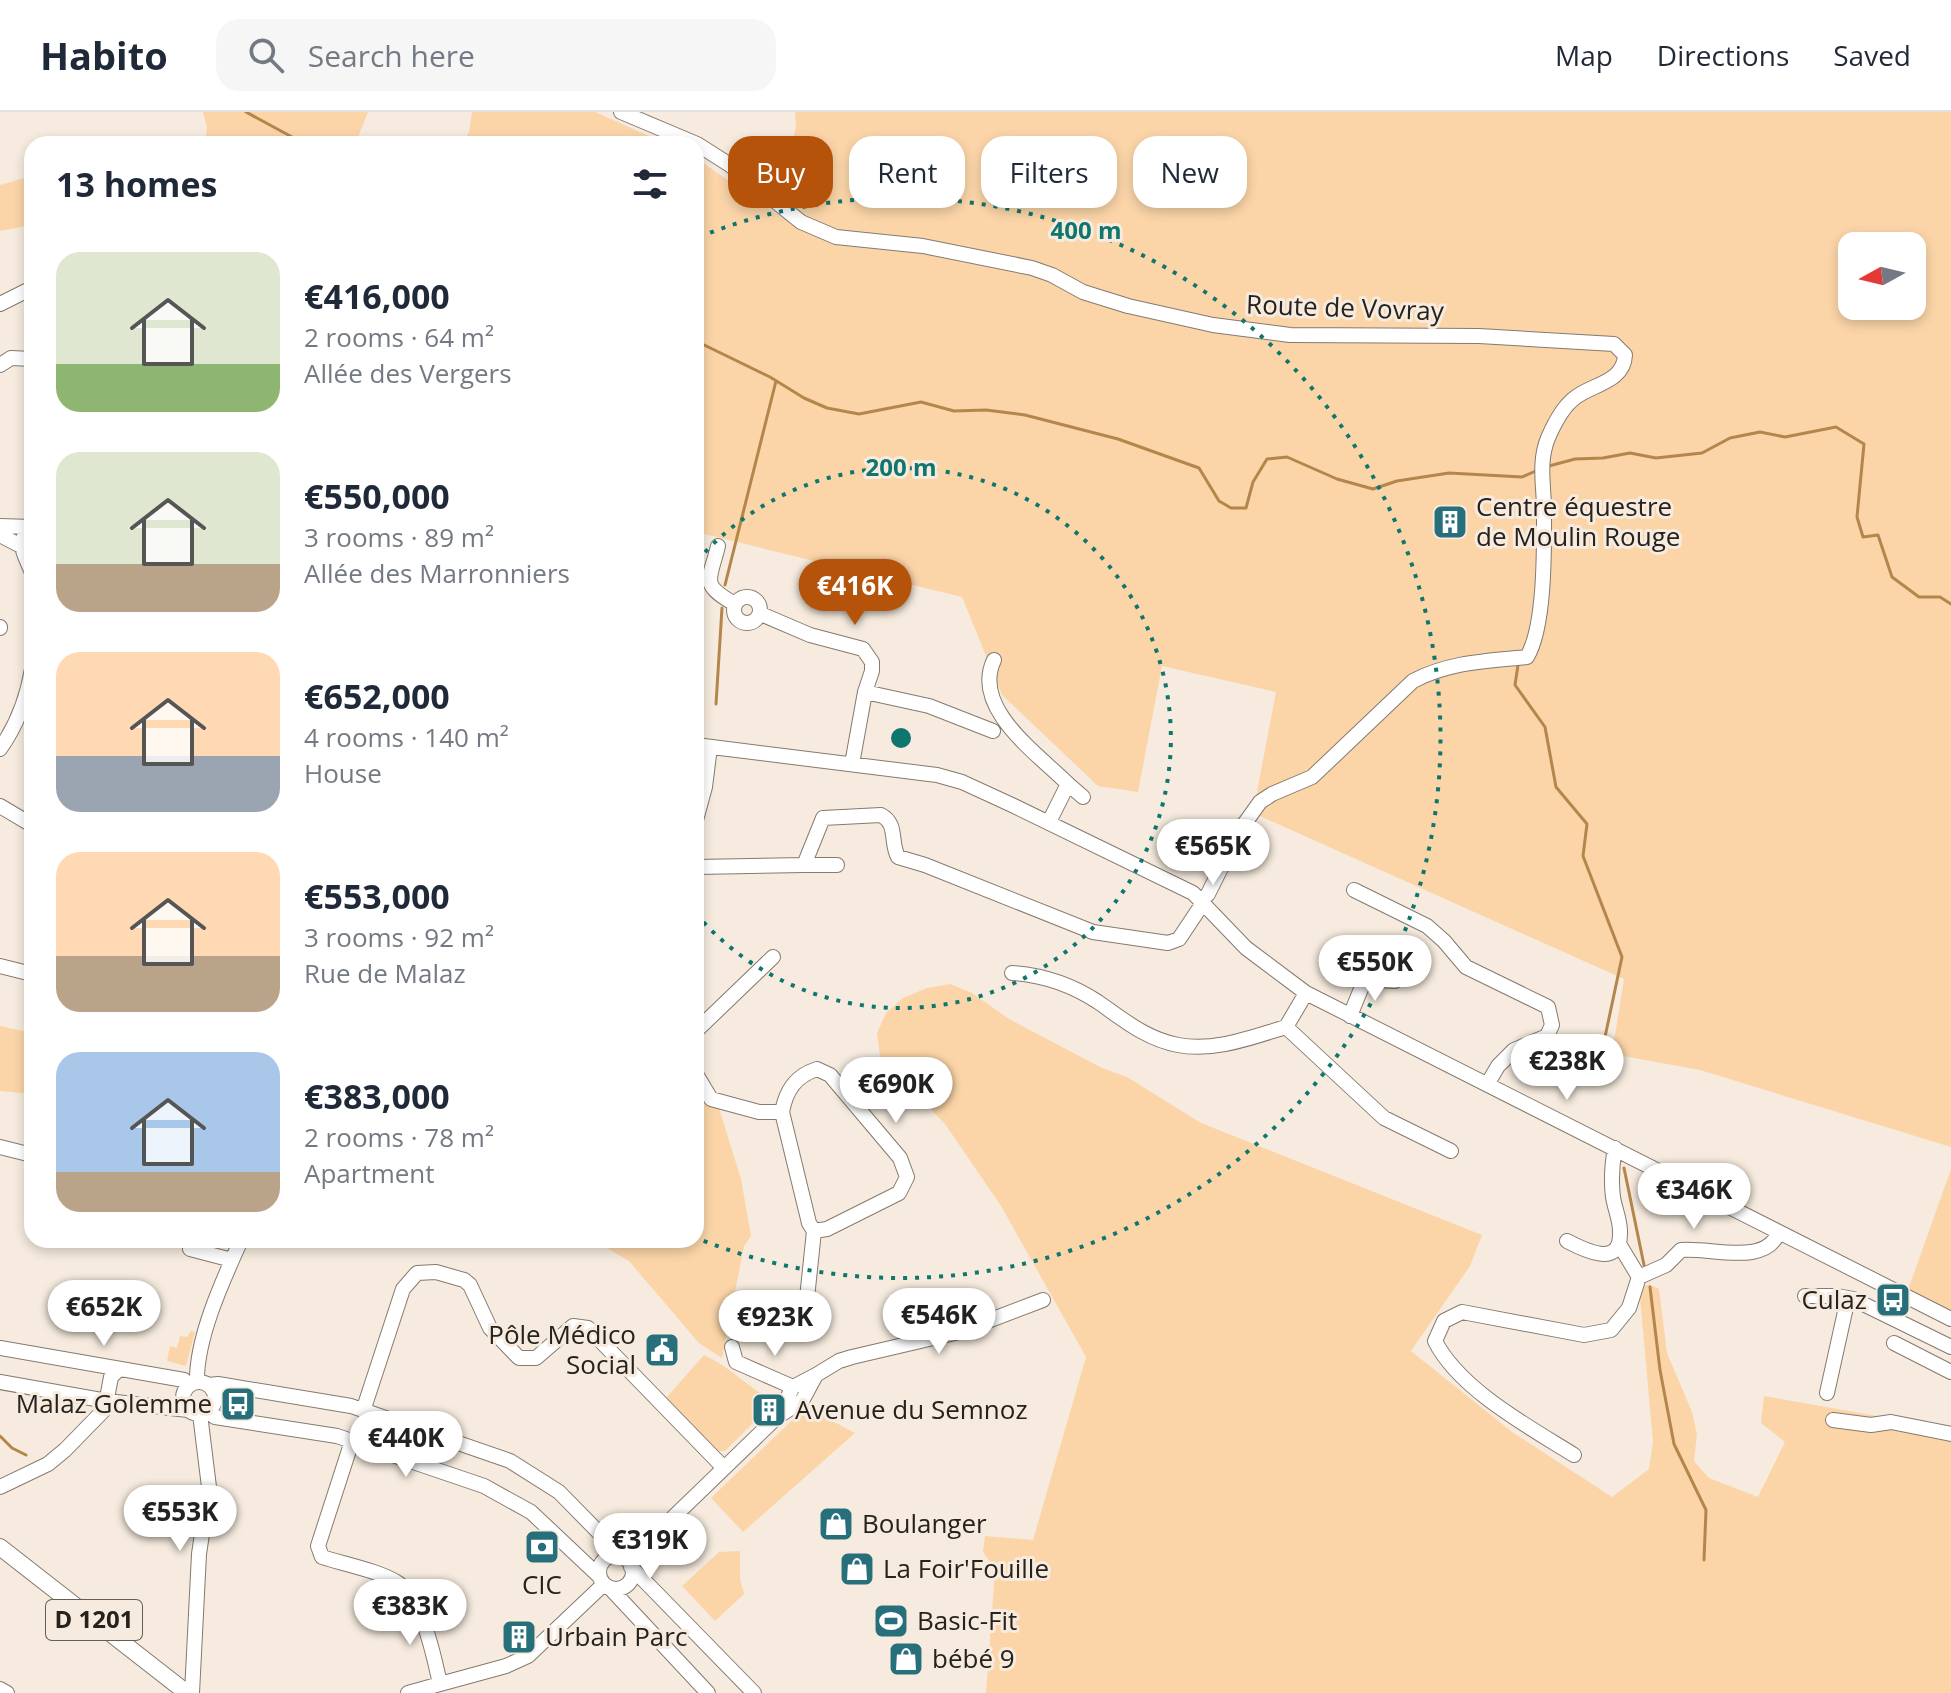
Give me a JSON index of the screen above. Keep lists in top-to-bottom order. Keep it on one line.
{"streets":{"main road":["D 1201"],"street":["Route de Vovray"]},"places":{"building":["Centre équestre de Moulin Rouge","Avenue du Semnoz","Urbain Parc"],"bus stop":["Culaz","Malaz Golemme"],"public building":["Pôle Médico Social"],"shop":["Boulanger","La Foir'Fouille","bébé 9"],"bank":["CIC"],"sports":["Basic-Fit"]},"north":"left","page":{"header":"Habito","search":"Search here","nav":["Map","Directions","Saved"],"chip":["Buy","Rent","Filters","New"],"heading":"13 homes","list":[{"name":"€416,000","note":"2 rooms · 64 m² · Allée des Vergers"},{"name":"€550,000","note":"3 rooms · 89 m² · Allée des Marronniers"},{"name":"€652,000","note":"4 rooms · 140 m² · House"},{"name":"€553,000","note":"3 rooms · 92 m² · Rue de Malaz"},{"name":"€383,000","note":"2 rooms · 78 m² · Apartment"}],"price":["€416K","€565K","€550K","€238K","€690K","€346K","€652K","€546K","€923K","€440K","€553K","€319K","€383K"]},"rings":["400 m","200 m"]}
